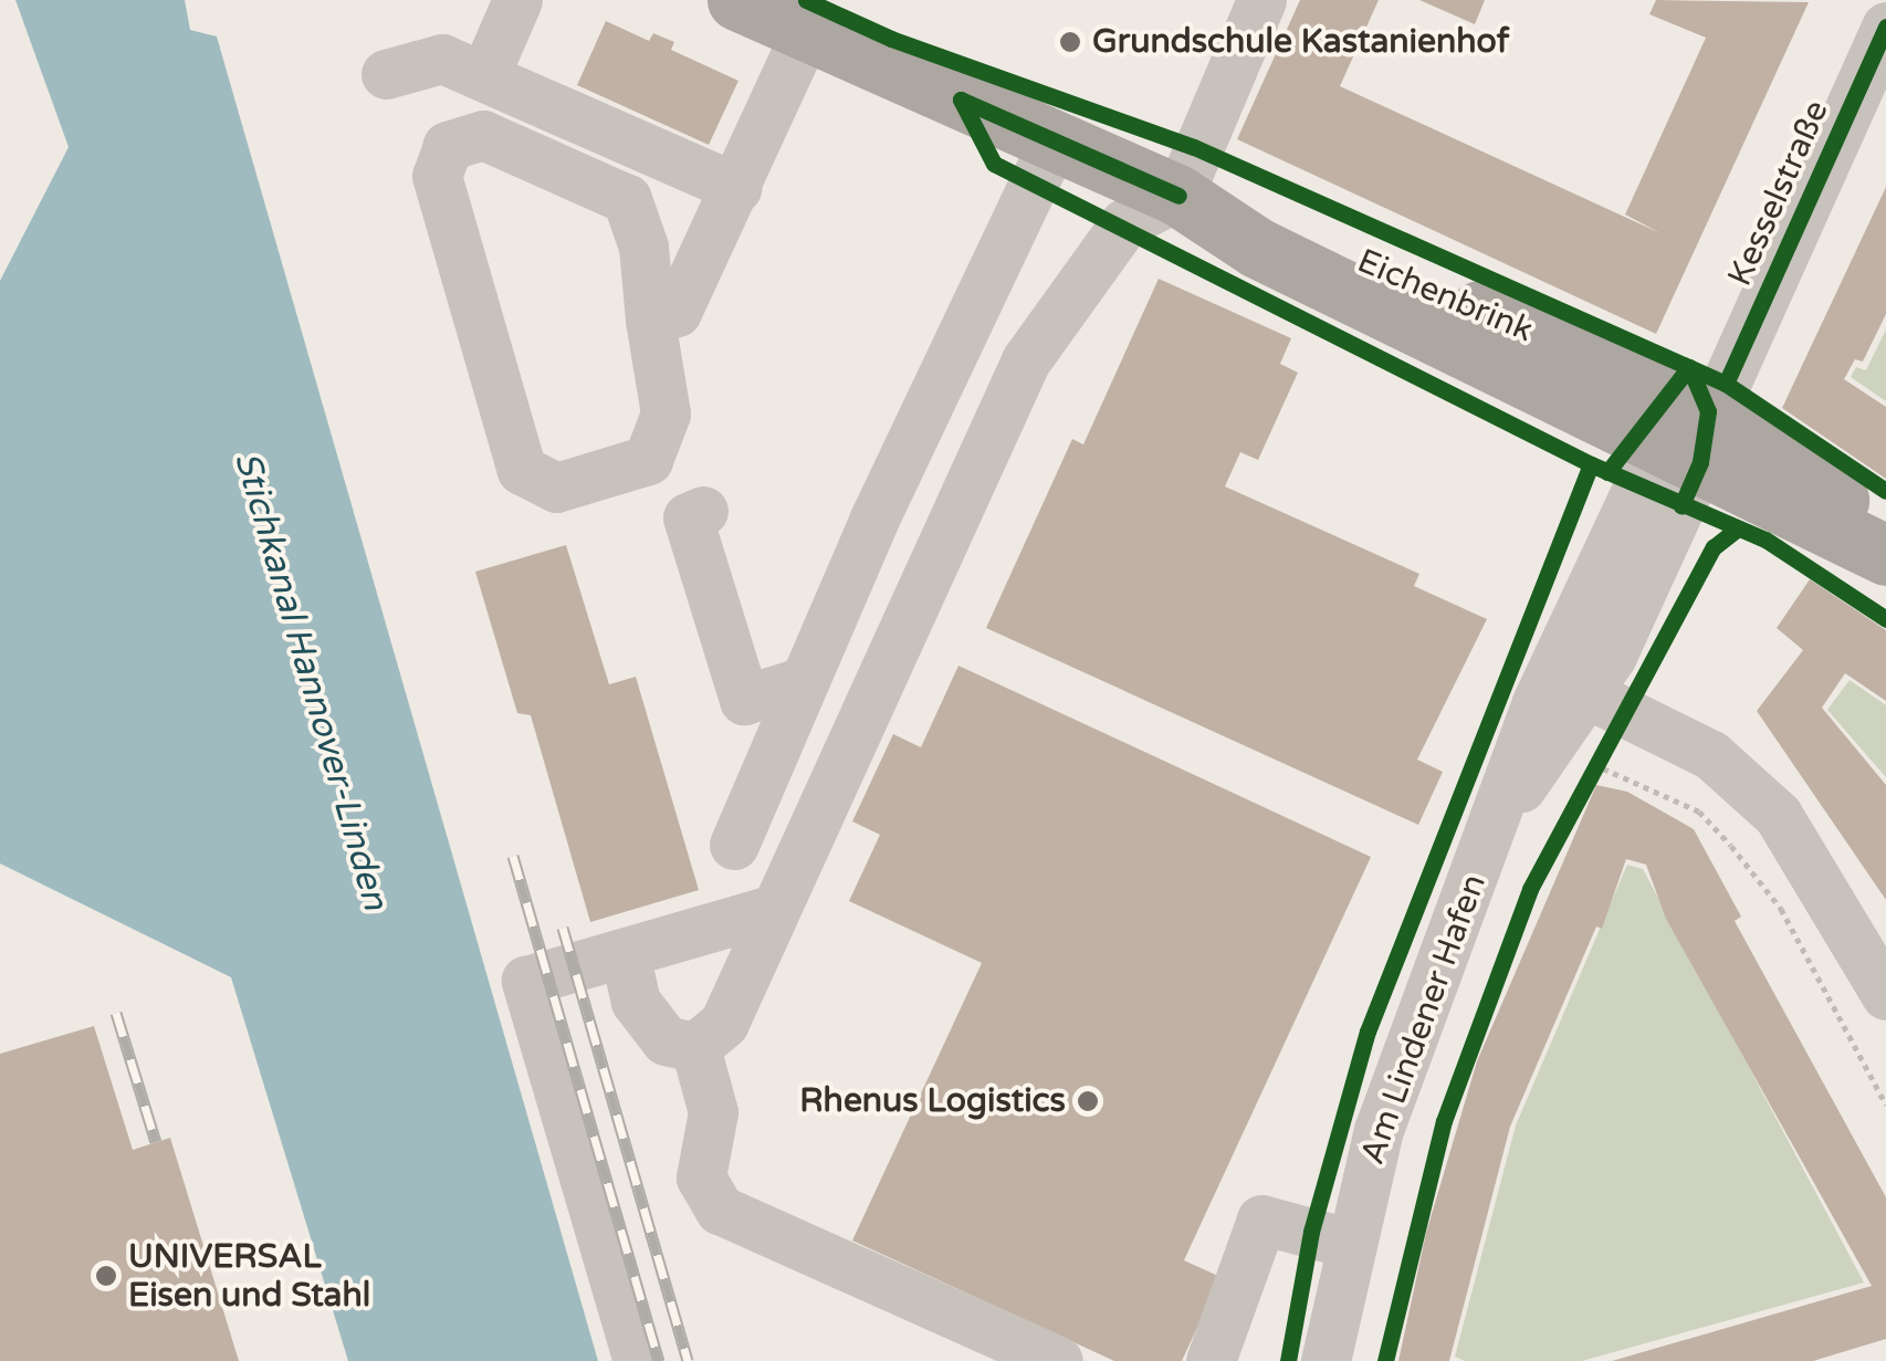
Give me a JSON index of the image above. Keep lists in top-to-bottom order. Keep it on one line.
{"streets":{"main road":["Eichenbrink"],"street":["Kesselstraße","Am Lindener Hafen"]},"crossings":[["Kesselstraße","Eichenbrink"],["Kesselstraße","Am Lindener Hafen"],["Eichenbrink","Am Lindener Hafen"]],"water":["Stichkanal Hannover-Linden"],"places":["Grundschule Kastanienhof","Rhenus Logistics","UNIVERSAL Eisen und Stahl"]}
